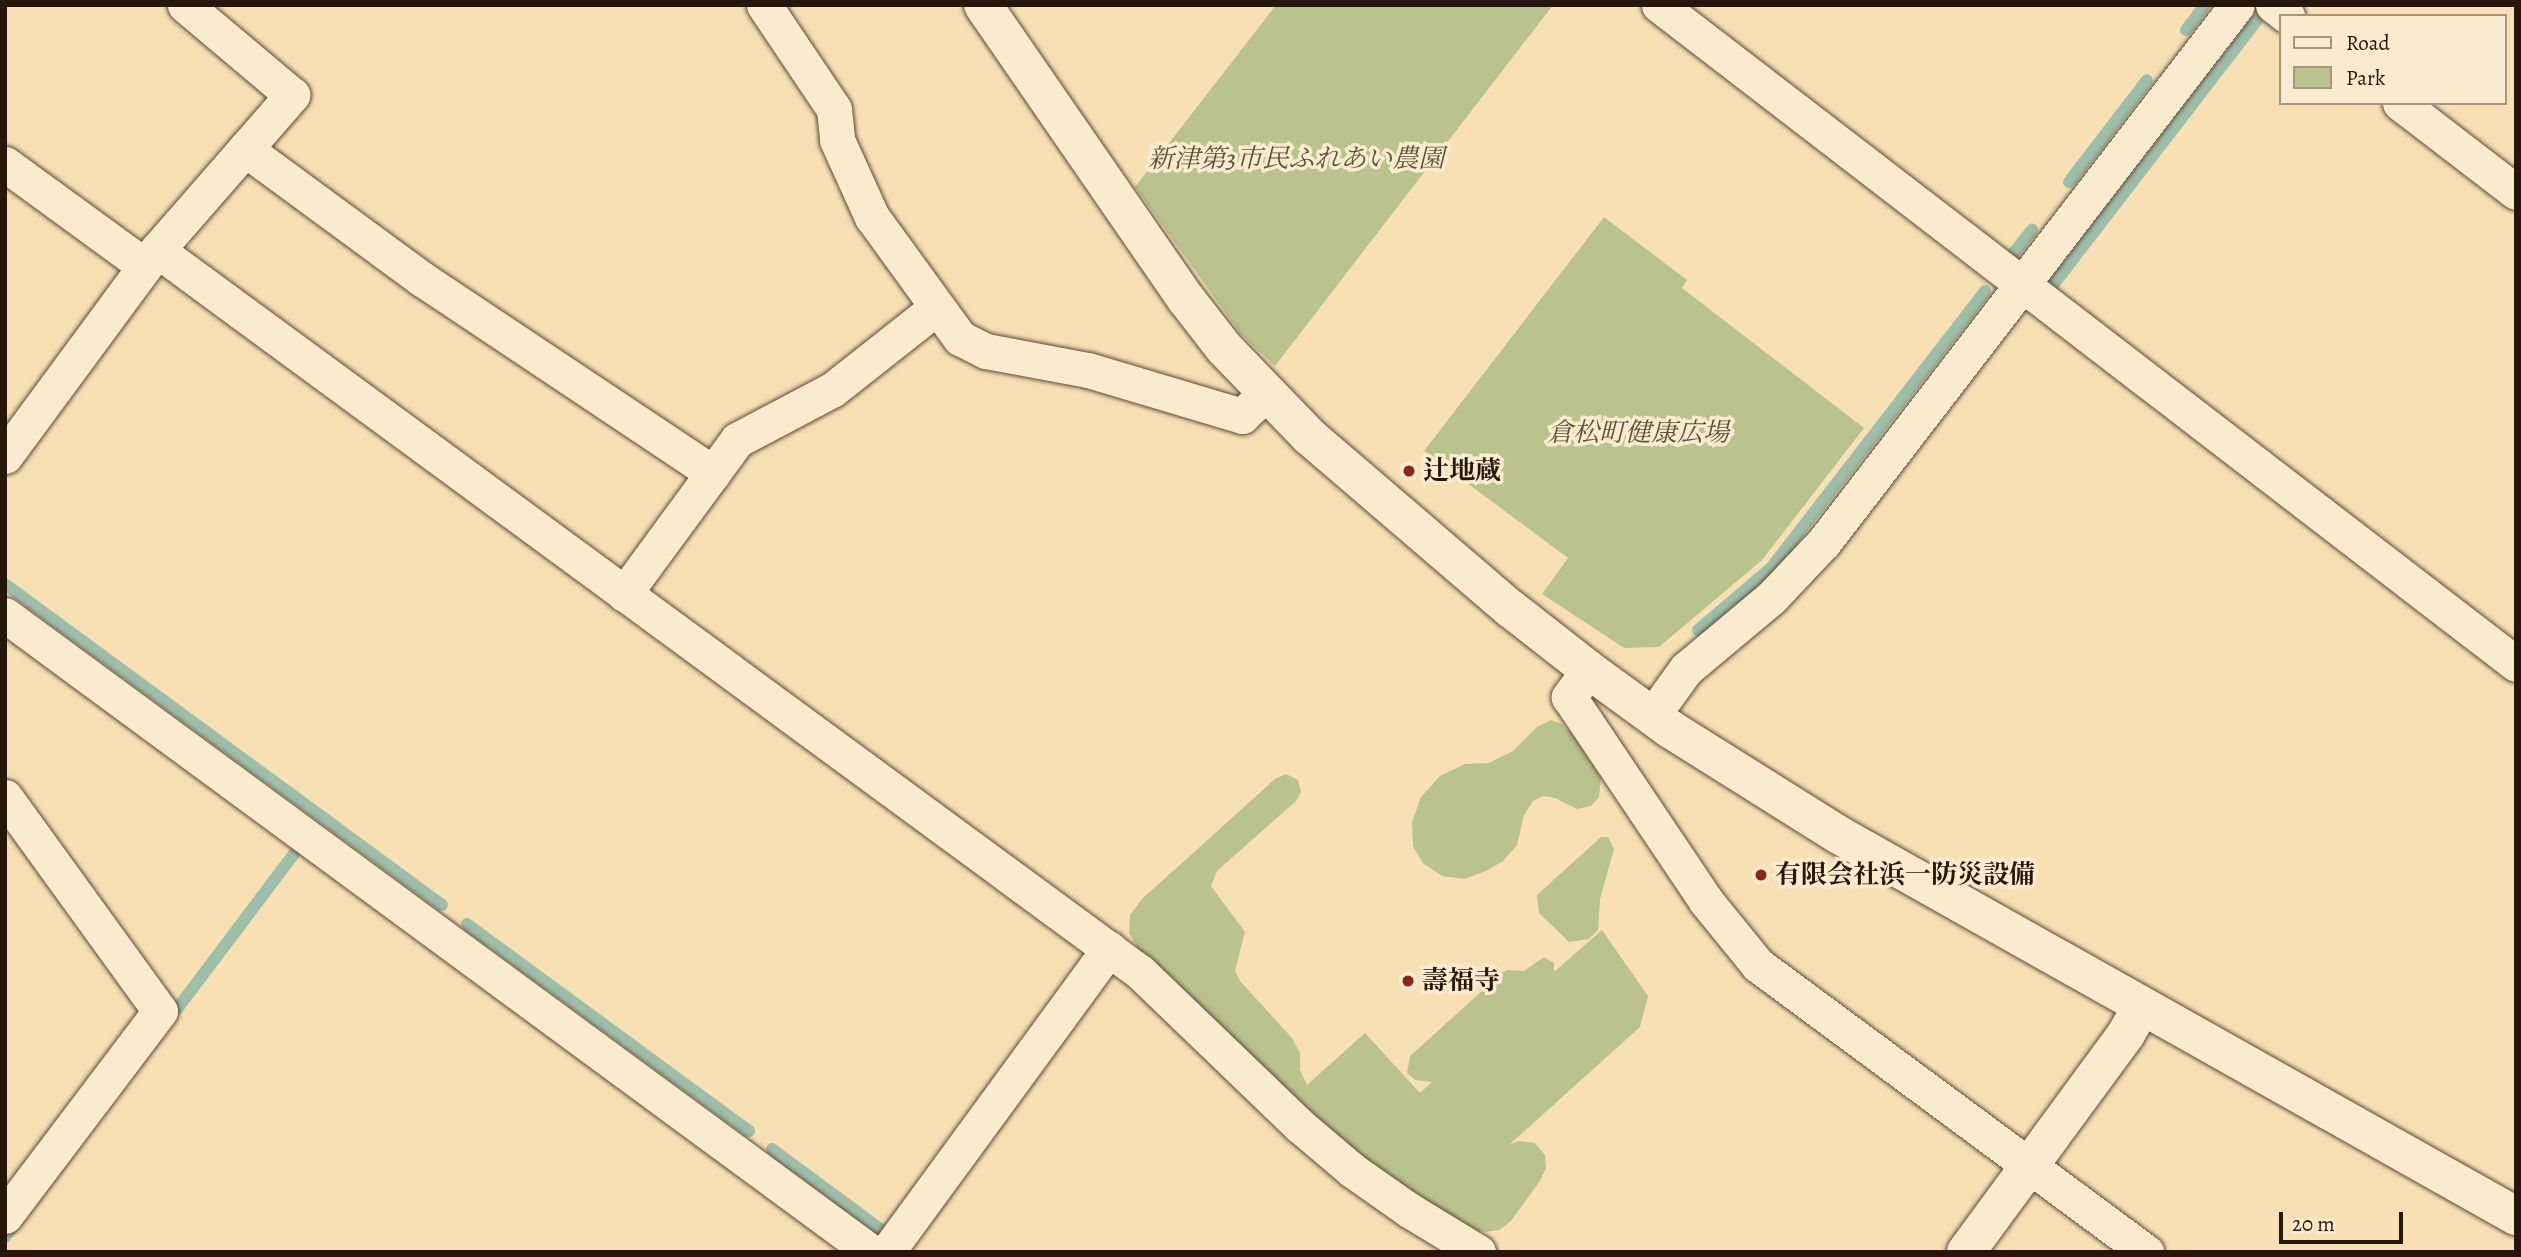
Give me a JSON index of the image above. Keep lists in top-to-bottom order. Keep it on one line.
{"parks":["新津第3市民ふれあい農園","倉松町健康広場"],"places":["辻地蔵","有限会社浜一防災設備","壽福寺"],"legend":["Road","Park"],"scale_bar":"20 m"}
